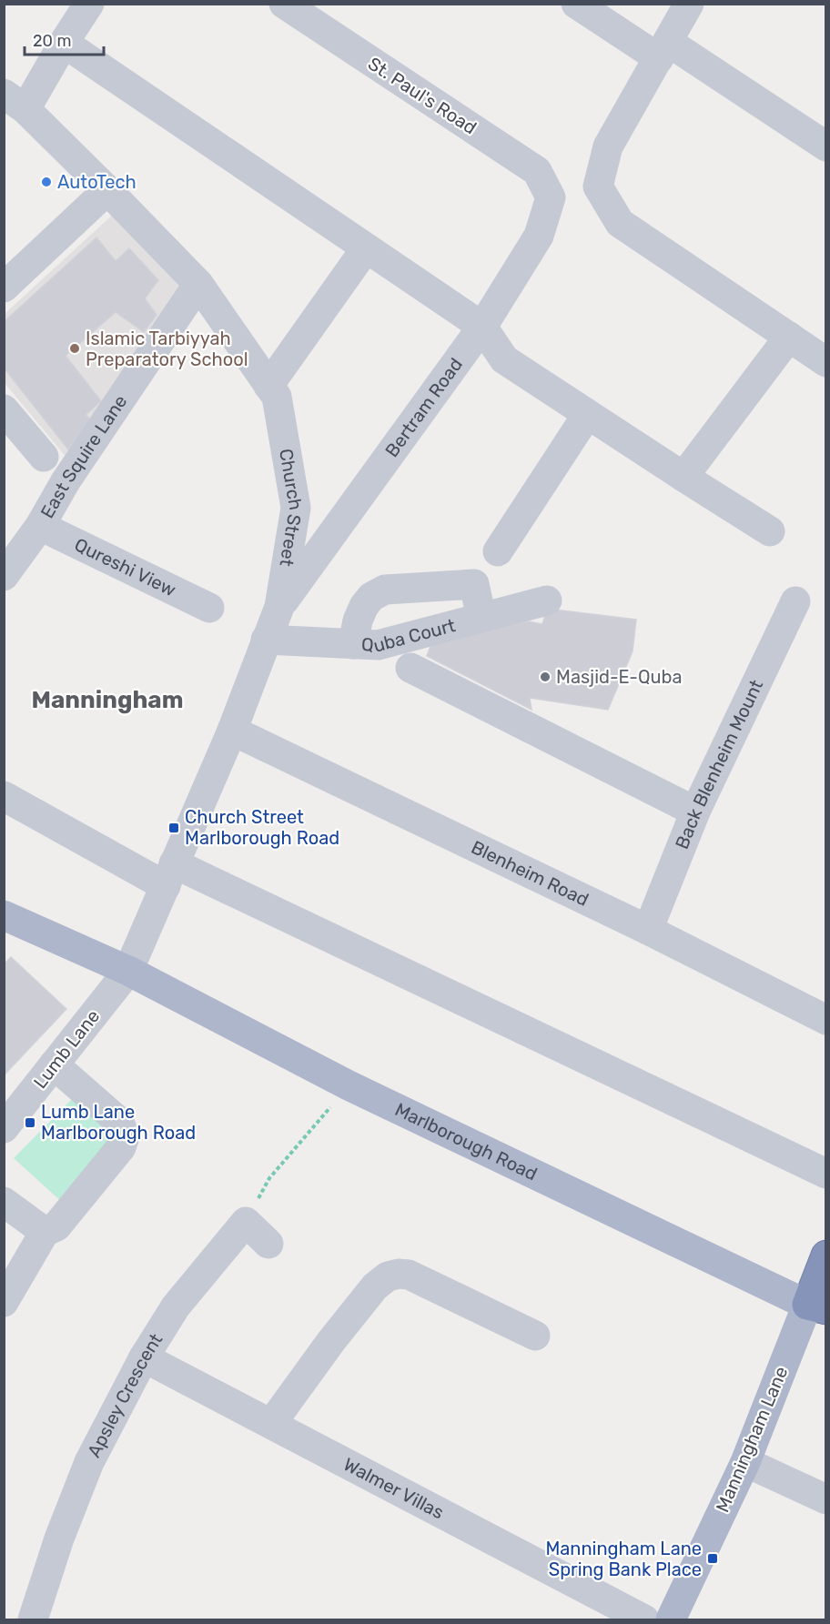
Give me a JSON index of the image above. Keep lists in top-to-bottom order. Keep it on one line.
{"streets":{"highway":["Manningham Lane"],"main road":["Marlborough Road"],"street":["St. Paul's Road","Bertram Road","East Squire Lane","Church Street","Qureshi View","Quba Court","Back Blenheim Mount","Blenheim Road","Lumb Lane","Apsley Crescent","Walmer Villas"]},"crossings":[["St. Paul's Road","Bertram Road"],["Bertram Road","Church Street"],["East Squire Lane","Church Street"],["East Squire Lane","Qureshi View"],["Church Street","Quba Court"],["Church Street","Blenheim Road"],["Church Street","Lumb Lane"],["Church Street","Marlborough Road"],["Back Blenheim Mount","Blenheim Road"],["Lumb Lane","Marlborough Road"],["Marlborough Road","Manningham Lane"],["Apsley Crescent","Walmer Villas"]],"districts":["Manningham"],"places":{"other":["AutoTech","Islamic Tarbiyyah Preparatory School","Masjid-E-Quba"],"transit":["Church Street Marlborough Road","Lumb Lane Marlborough Road","Manningham Lane Spring Bank Place"]},"scale_bar":"20 m"}
